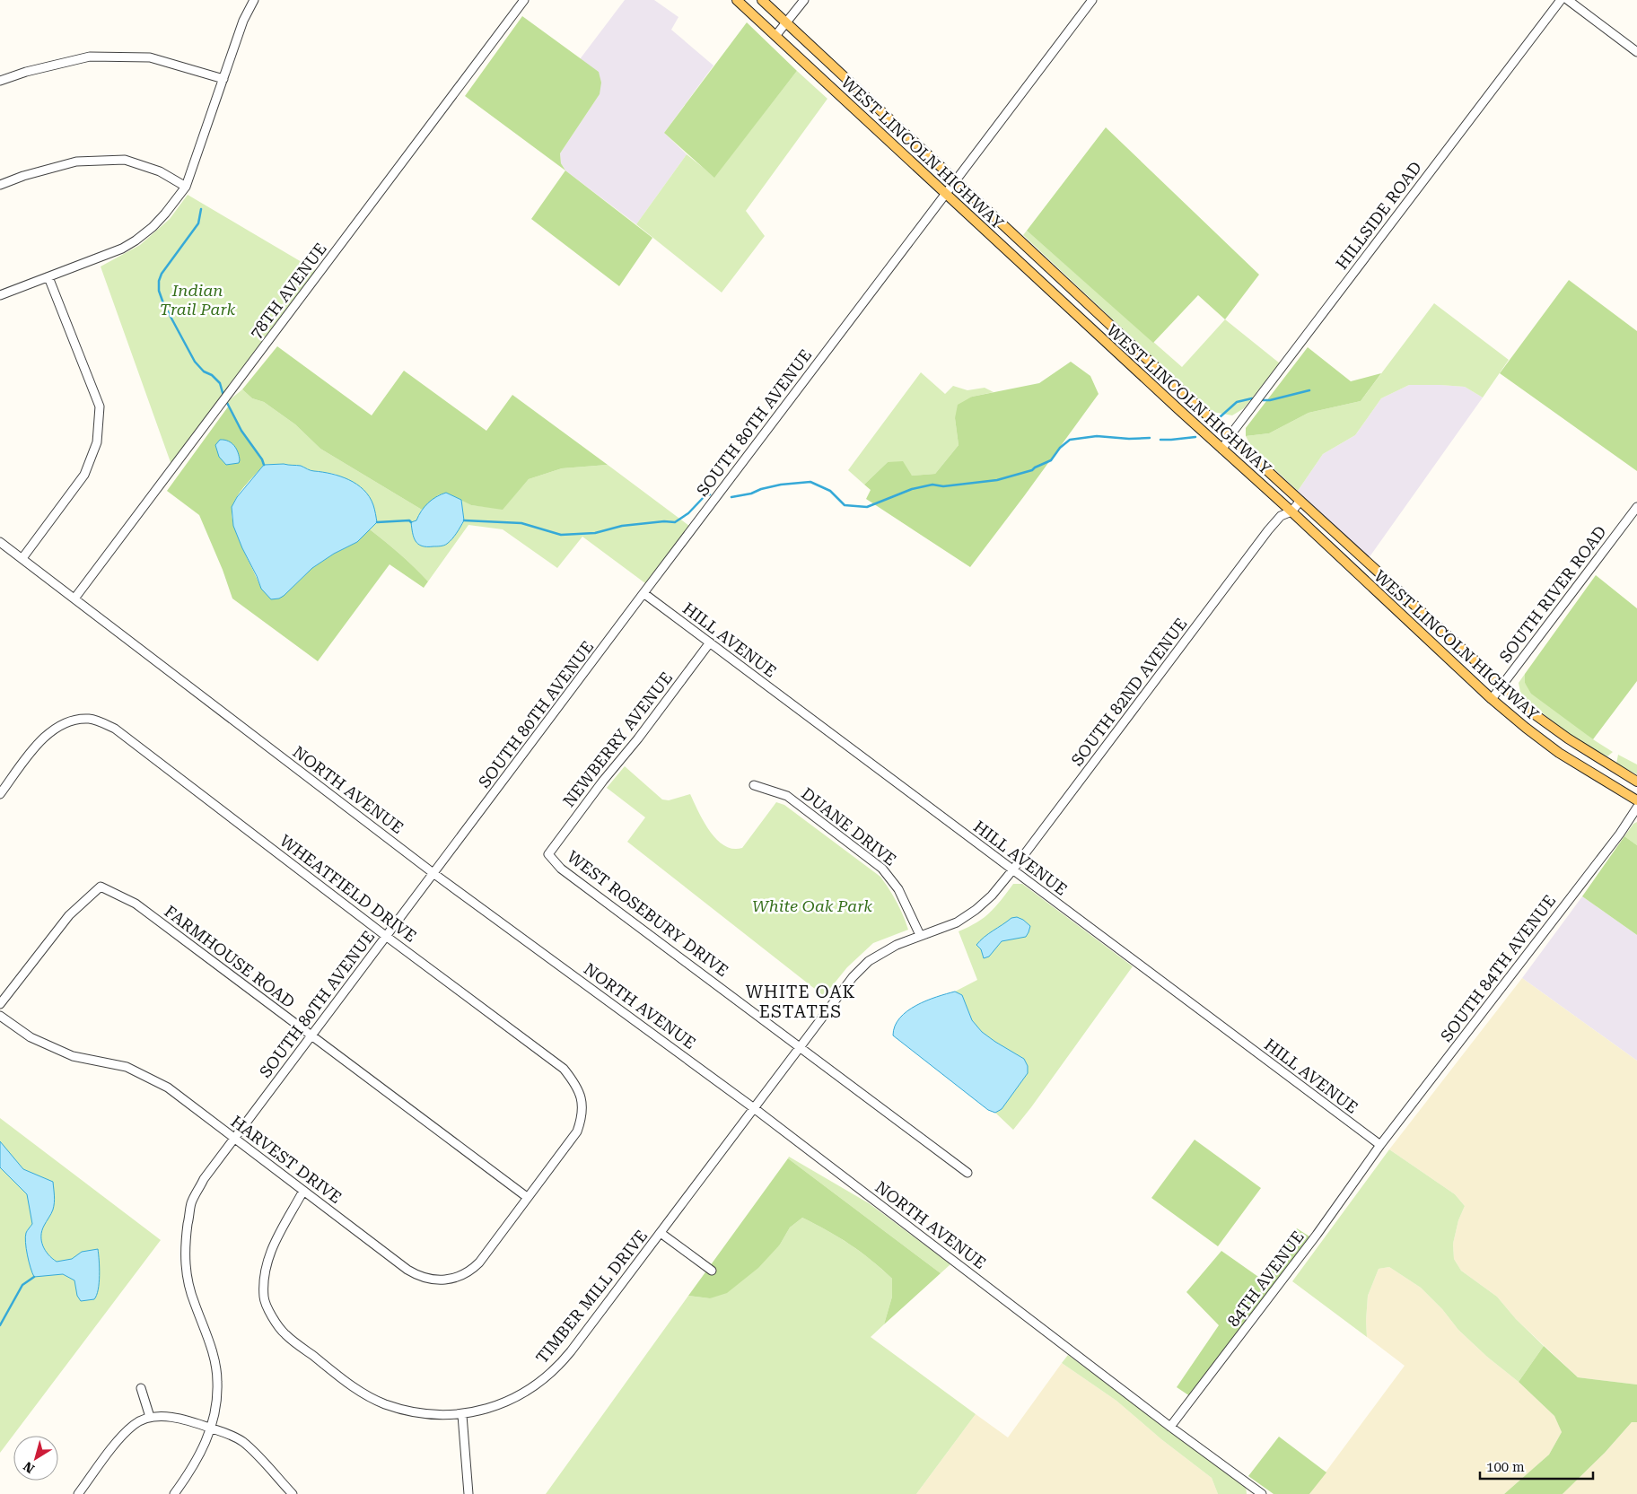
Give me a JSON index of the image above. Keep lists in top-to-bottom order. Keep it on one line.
{"streets":{"main road":["WEST LINCOLN HIGHWAY"],"street":["HILLSIDE ROAD","78TH AVENUE","SOUTH 80TH AVENUE","SOUTH RIVER ROAD","HILL AVENUE","SOUTH 82ND AVENUE","NEWBERRY AVENUE","NORTH AVENUE","DUANE DRIVE","WHEATFIELD DRIVE","WEST ROSEBURY DRIVE","FARMHOUSE ROAD","SOUTH 84TH AVENUE","HARVEST DRIVE","84TH AVENUE","TIMBER MILL DRIVE"]},"crossings":[["WEST LINCOLN HIGHWAY","HILLSIDE ROAD"],["WEST LINCOLN HIGHWAY","SOUTH 80TH AVENUE"],["WEST LINCOLN HIGHWAY","SOUTH RIVER ROAD"],["WEST LINCOLN HIGHWAY","SOUTH 82ND AVENUE"],["78TH AVENUE","NORTH AVENUE"],["SOUTH 80TH AVENUE","HILL AVENUE"],["SOUTH 80TH AVENUE","NORTH AVENUE"],["SOUTH 80TH AVENUE","WHEATFIELD DRIVE"],["SOUTH 80TH AVENUE","FARMHOUSE ROAD"],["SOUTH 80TH AVENUE","HARVEST DRIVE"],["HILL AVENUE","SOUTH 82ND AVENUE"],["HILL AVENUE","NEWBERRY AVENUE"],["HILL AVENUE","SOUTH 84TH AVENUE"],["HILL AVENUE","84TH AVENUE"],["SOUTH 82ND AVENUE","DUANE DRIVE"],["SOUTH 82ND AVENUE","TIMBER MILL DRIVE"],["NEWBERRY AVENUE","WEST ROSEBURY DRIVE"],["NORTH AVENUE","84TH AVENUE"],["NORTH AVENUE","TIMBER MILL DRIVE"],["DUANE DRIVE","TIMBER MILL DRIVE"],["WHEATFIELD DRIVE","FARMHOUSE ROAD"],["WHEATFIELD DRIVE","HARVEST DRIVE"],["WEST ROSEBURY DRIVE","TIMBER MILL DRIVE"],["FARMHOUSE ROAD","HARVEST DRIVE"],["SOUTH 84TH AVENUE","84TH AVENUE"],["HARVEST DRIVE","TIMBER MILL DRIVE"]],"districts":["WHITE OAK ESTATES"],"parks":["Indian Trail Park","White Oak Park"],"scale_bar":"100 m","north":"bottom left"}
